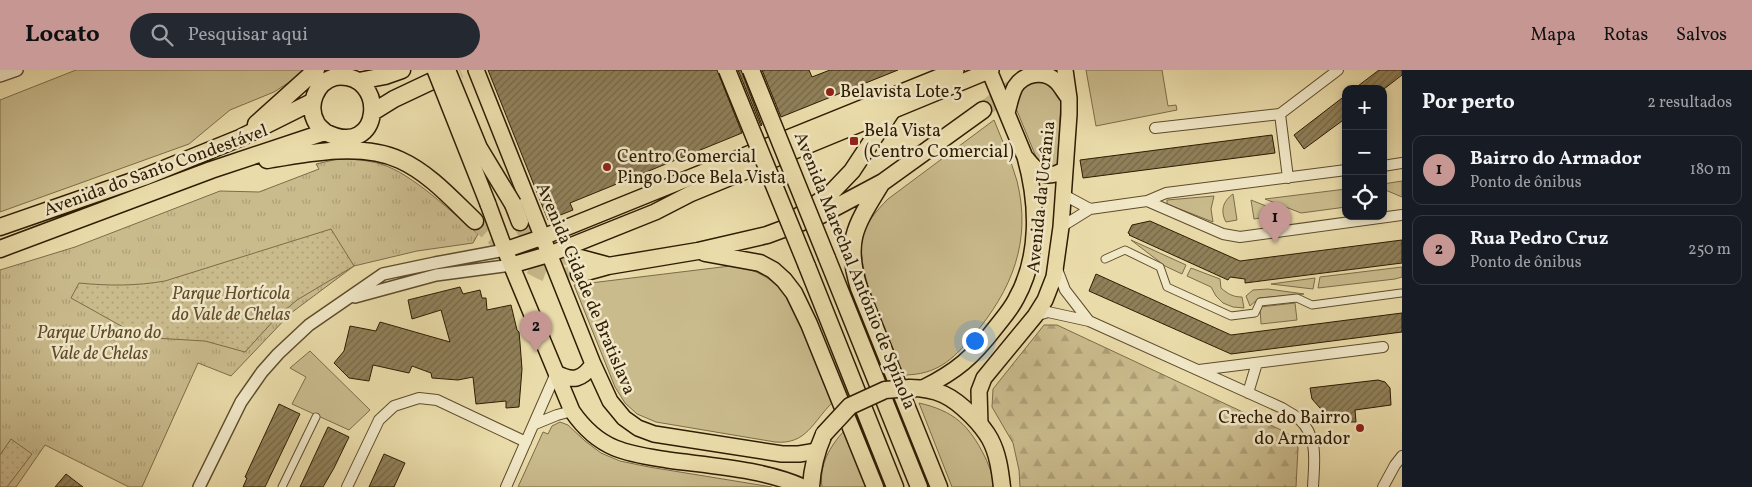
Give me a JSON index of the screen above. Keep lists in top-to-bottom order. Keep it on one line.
{"streets":{"highway":["Avenida do Santo Condestável","Avenida Marechal António de Spínola"],"main road":["Avenida da Ucrânia","Avenida Cidade de Bratislava"]},"parks":["Parque Hortícola do Vale de Chelas","Parque Urbano do Vale de Chelas"],"places":{"other":["Belavista Lote 3","Centro Comercial Pingo Doce Bela Vista","Creche do Bairro do Armador"],"transit":["Bela Vista (Centro Comercial)"]},"page":{"header":"Locato","search":"Pesquisar aqui","nav":["Mapa","Rotas","Salvos"],"heading":["Por perto","2 resultados"],"map_buttons":["+","−"],"list":[{"mark":"1","name":"Bairro do Armador","note":"Ponto de ônibus","value":"180 m"},{"mark":"2","name":"Rua Pedro Cruz","note":"Ponto de ônibus","value":"250 m"}],"pins":["1","2"]}}
